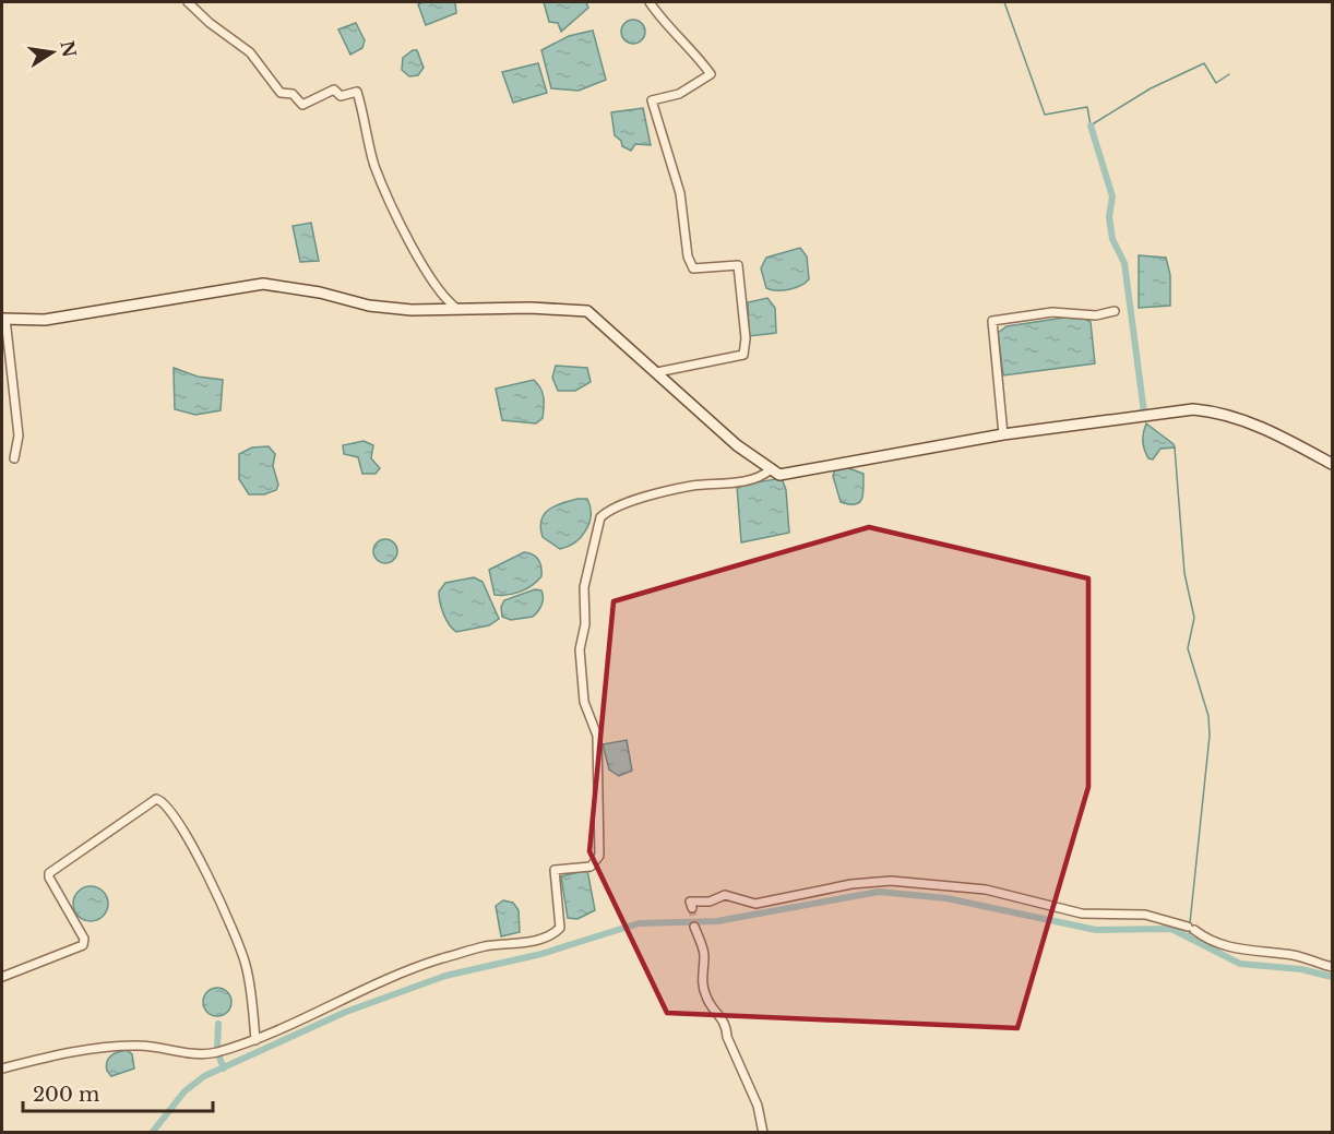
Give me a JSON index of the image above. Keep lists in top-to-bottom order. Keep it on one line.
{"scale_bar":"200 m","north":"right"}
